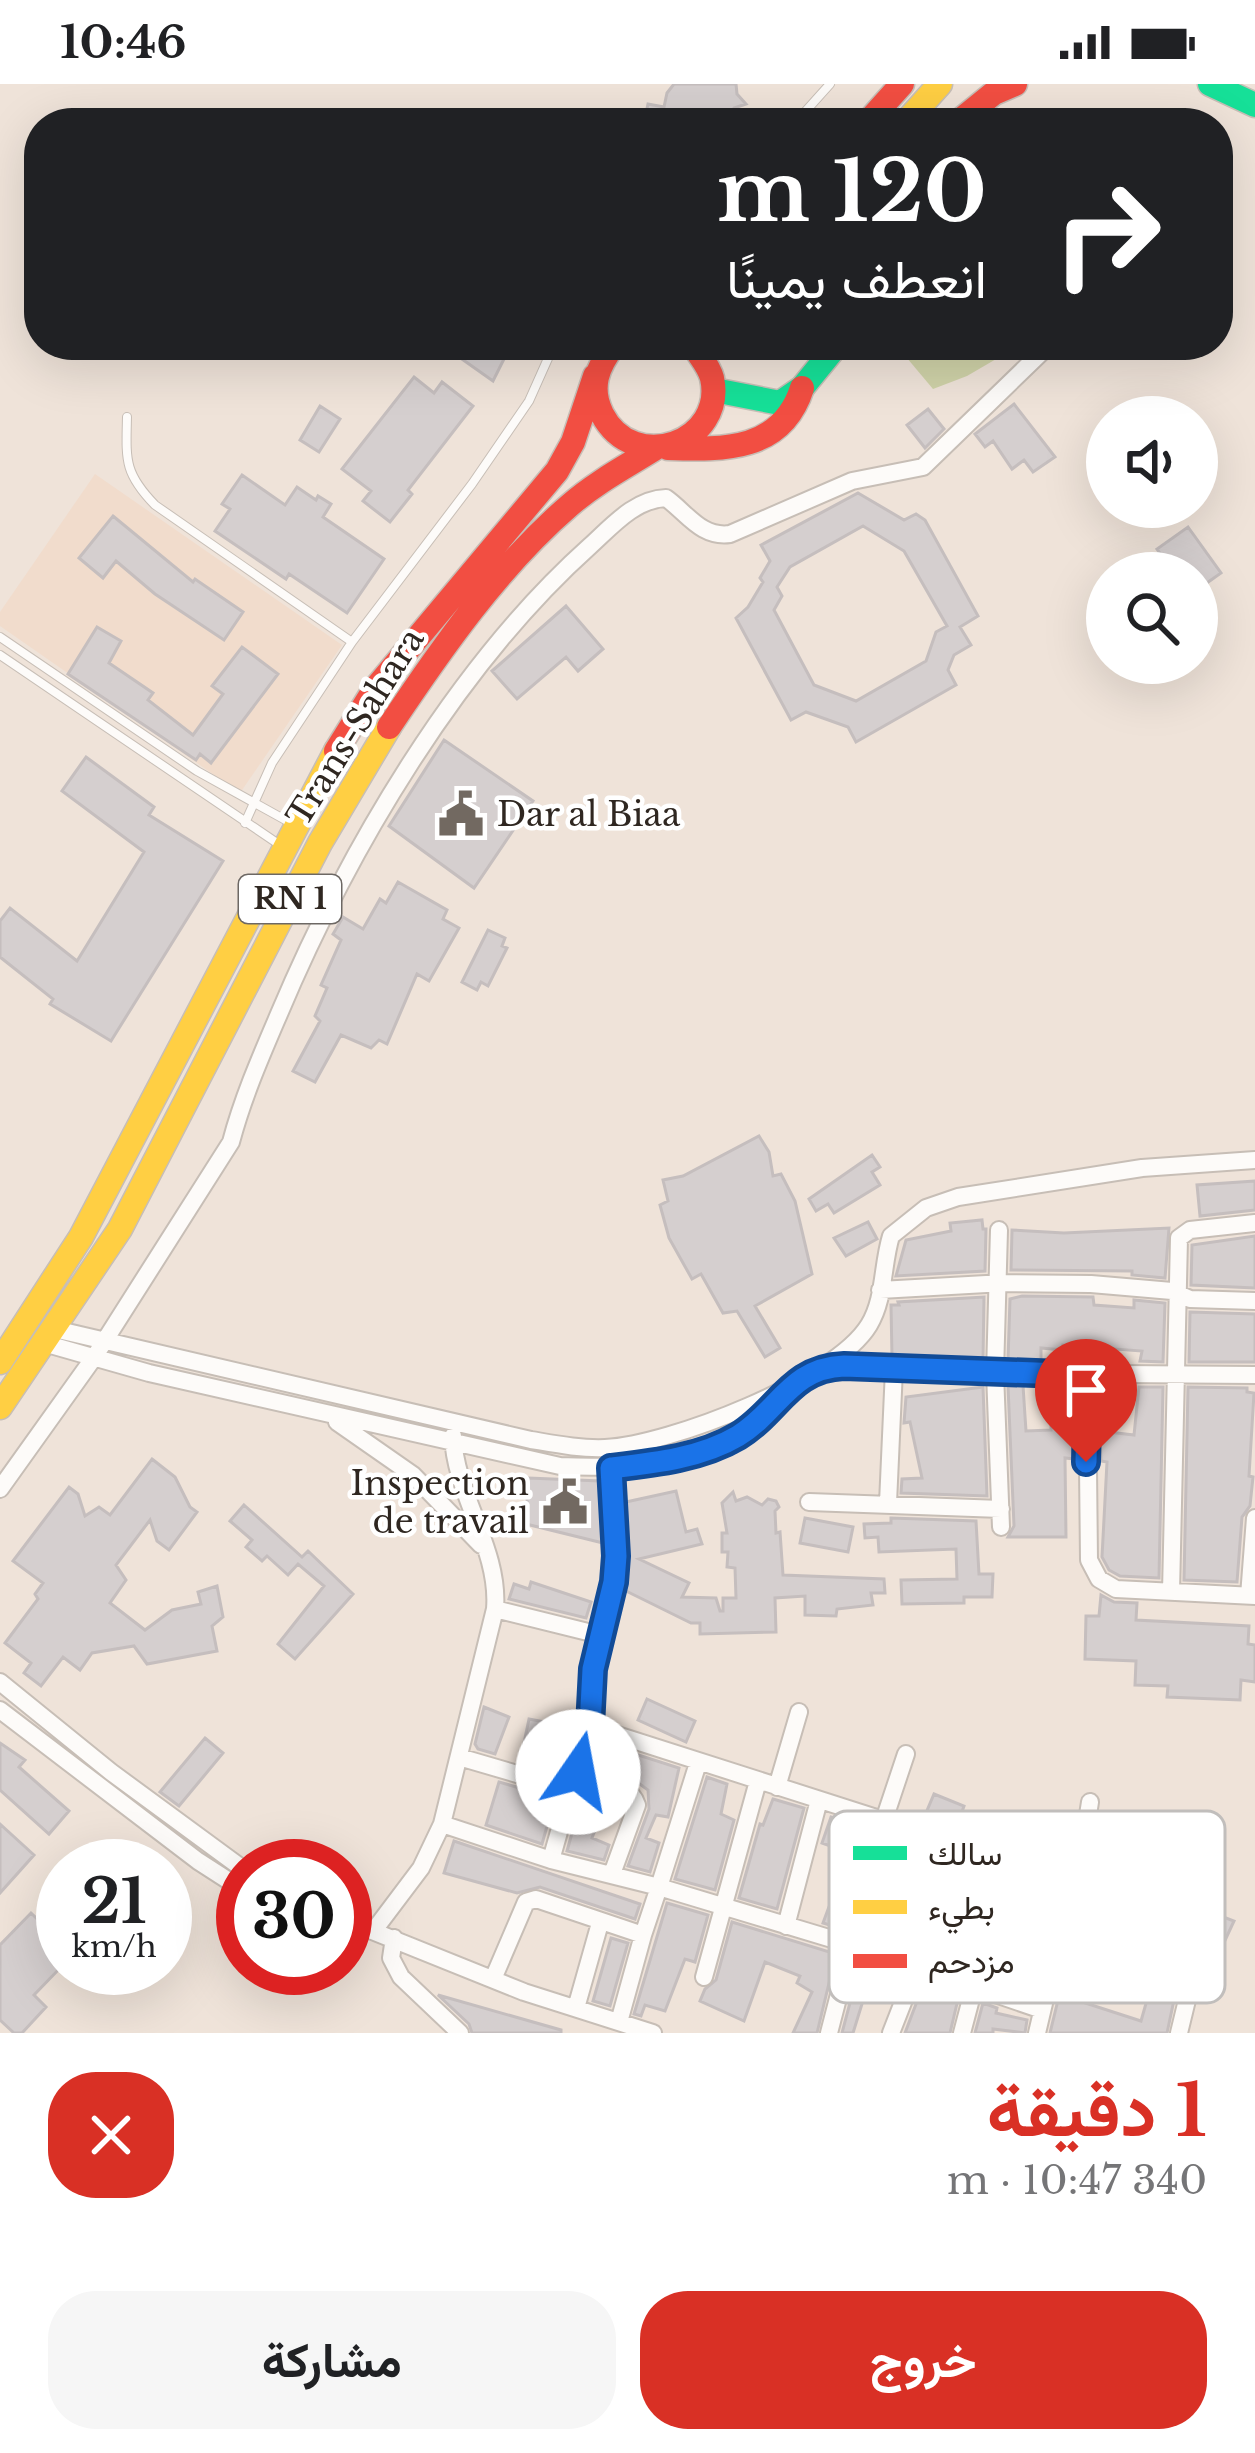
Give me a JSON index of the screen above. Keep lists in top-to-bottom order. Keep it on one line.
{"streets":{"main road":["Trans-Sahara","RN 1"]},"places":{"public building":["Dar al Biaa","Inspection de travail"]},"legend":["سالك","بطيء","مزدحم"],"page":{"status":"10:46","turn":["120 m","انعطف يمينًا"],"speed":"21 km/h","limit":"30","heading":["1 دقيقة","340 m · 10:47"],"buttons":["خروج","مشاركة"]}}
